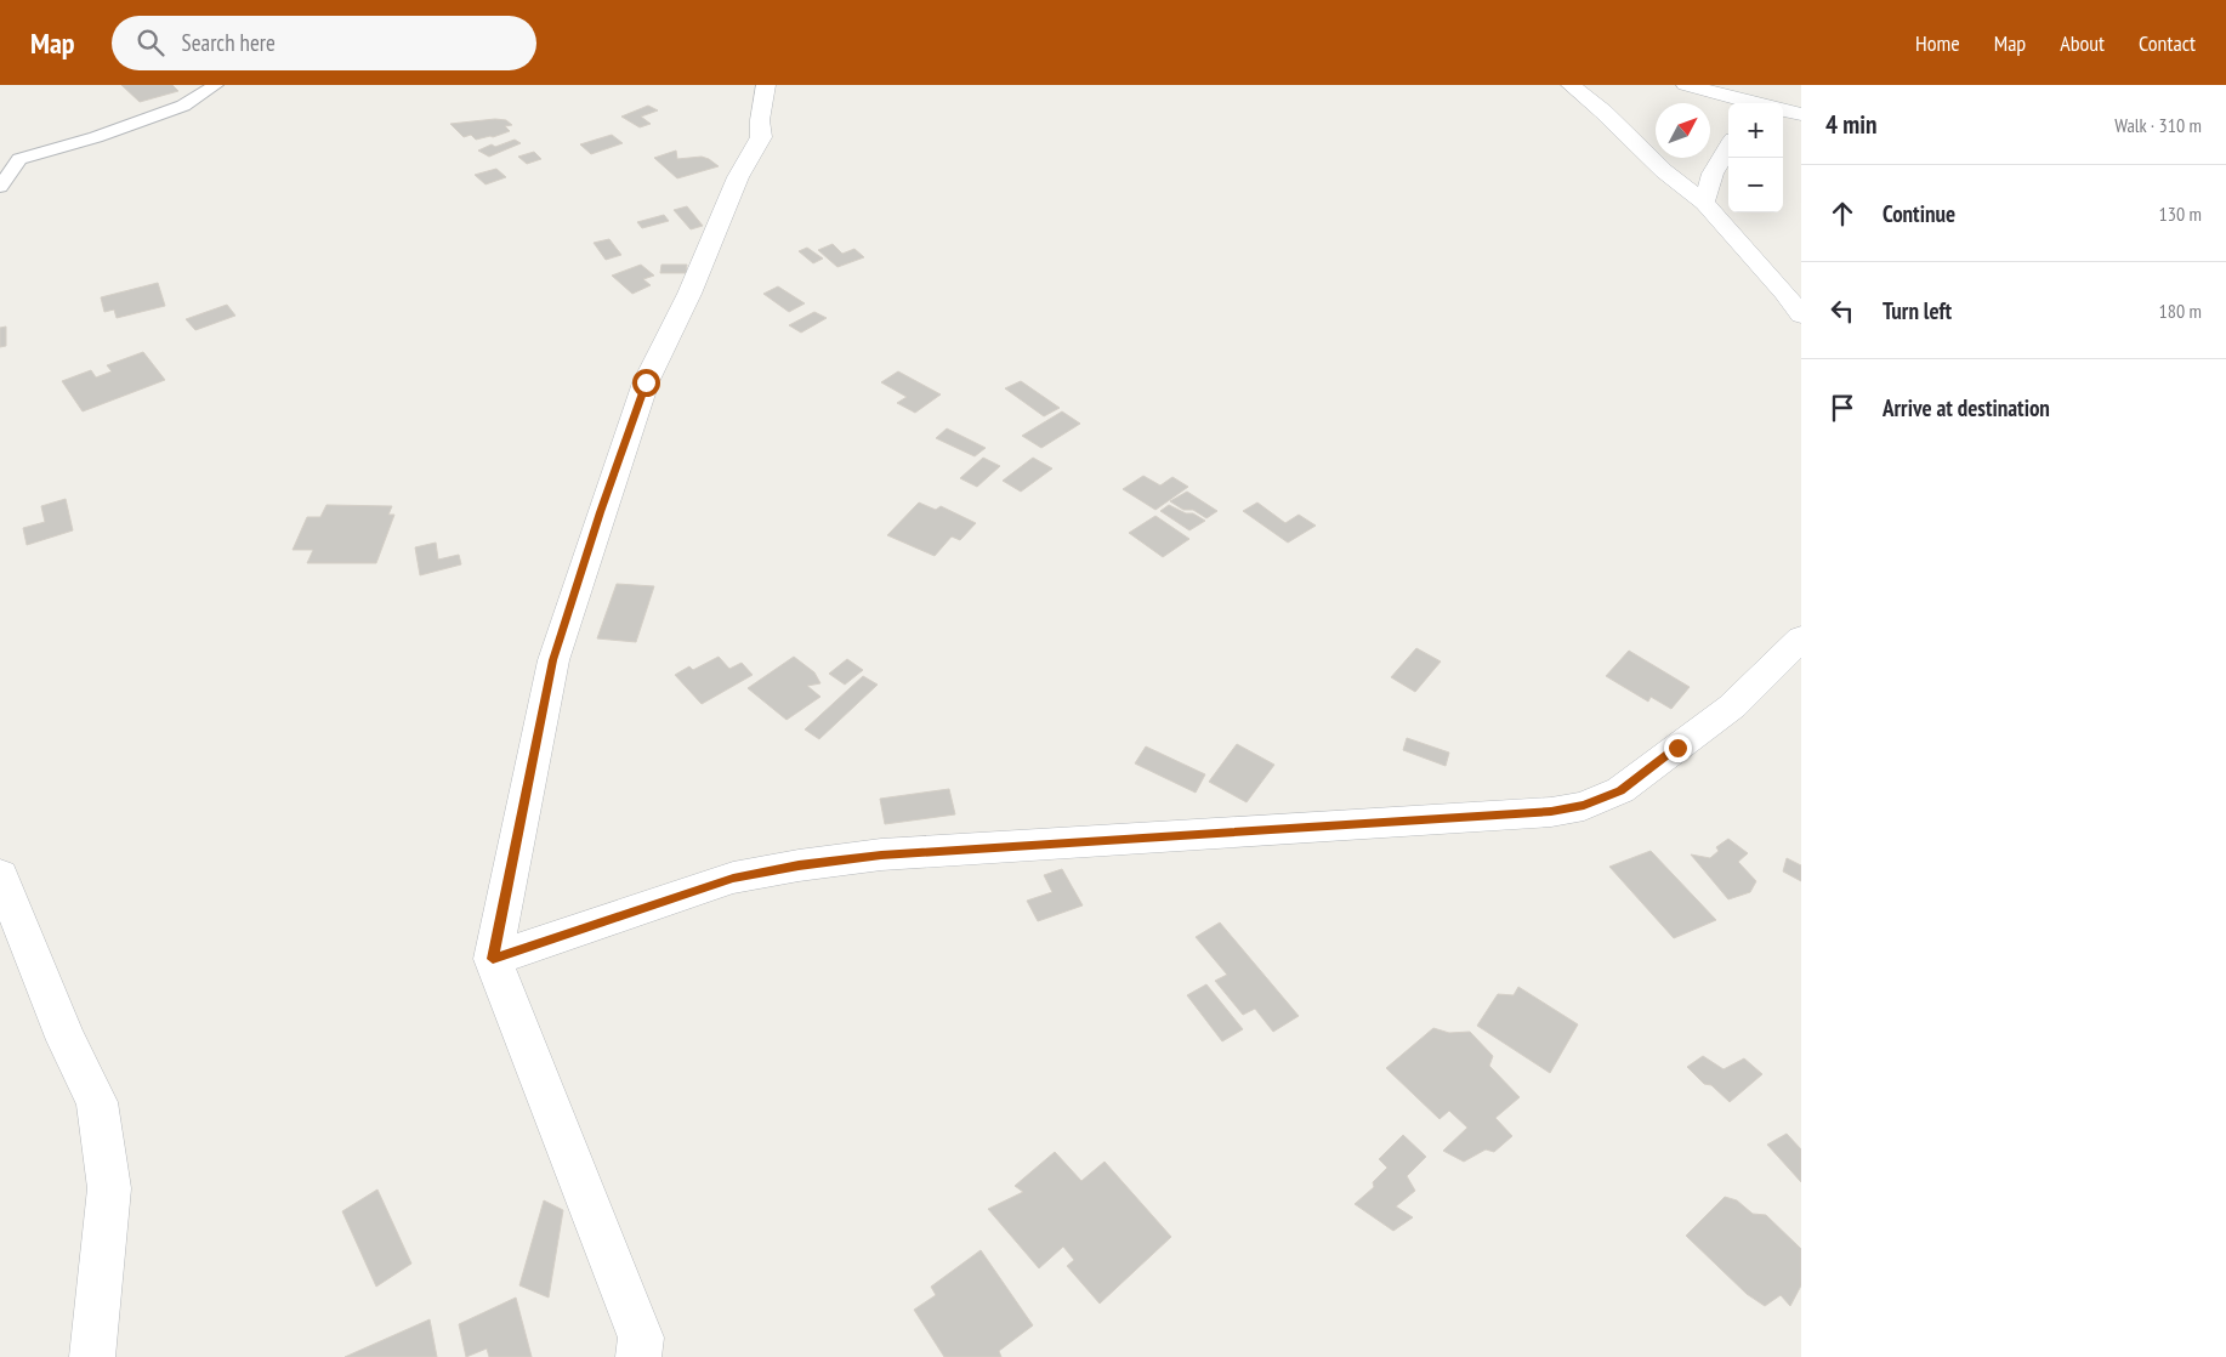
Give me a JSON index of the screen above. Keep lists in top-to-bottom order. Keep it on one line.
{"north":"top right","page":{"header":"Map","search":"Search here","nav":["Home","Map","About","Contact"],"heading":["4 min","Walk · 310 m"],"map_buttons":["+","−"],"list":[["Continue","130 m"],["Turn left","180 m"],"Arrive at destination"]}}
